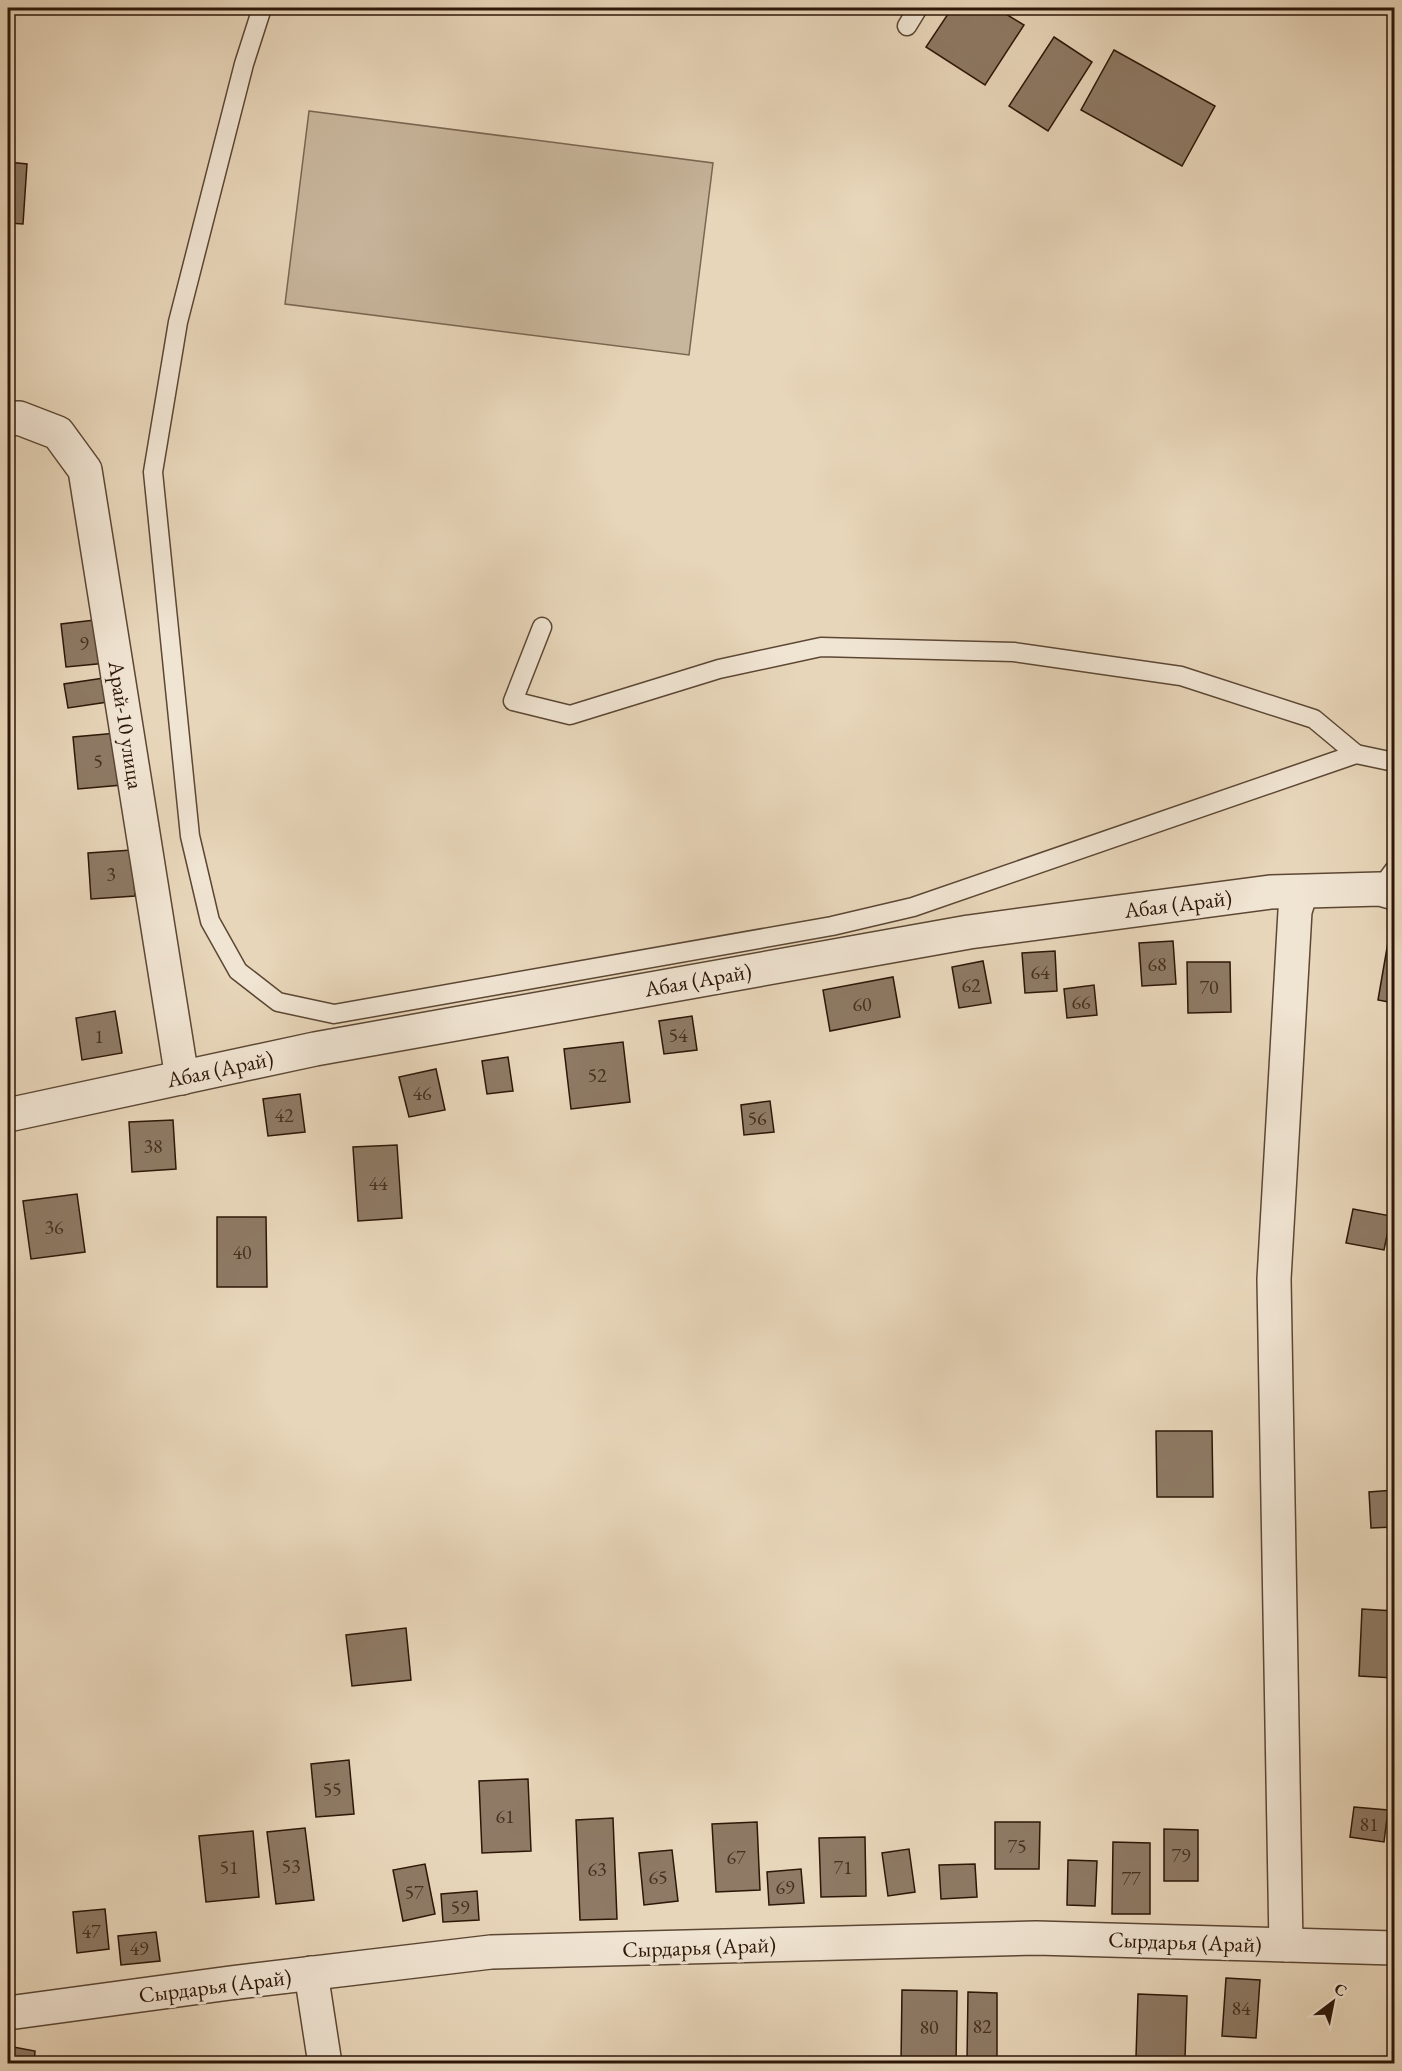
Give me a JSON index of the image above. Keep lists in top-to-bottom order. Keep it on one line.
{"streets":{"street":["Арай-10 улица","Абая (Арай)","Сырдарья (Арай)"]},"crossings":[["Арай-10 улица","Абая (Арай)"]],"house_numbers":["9","5","3","68","64","62","70","66","60","54","1","52","46","42","56","38","44","36","40","55","61","81","75","79","67","53","51","71","63","65","77","69","57","59","47","49","84","82","80"],"north":"top right"}
